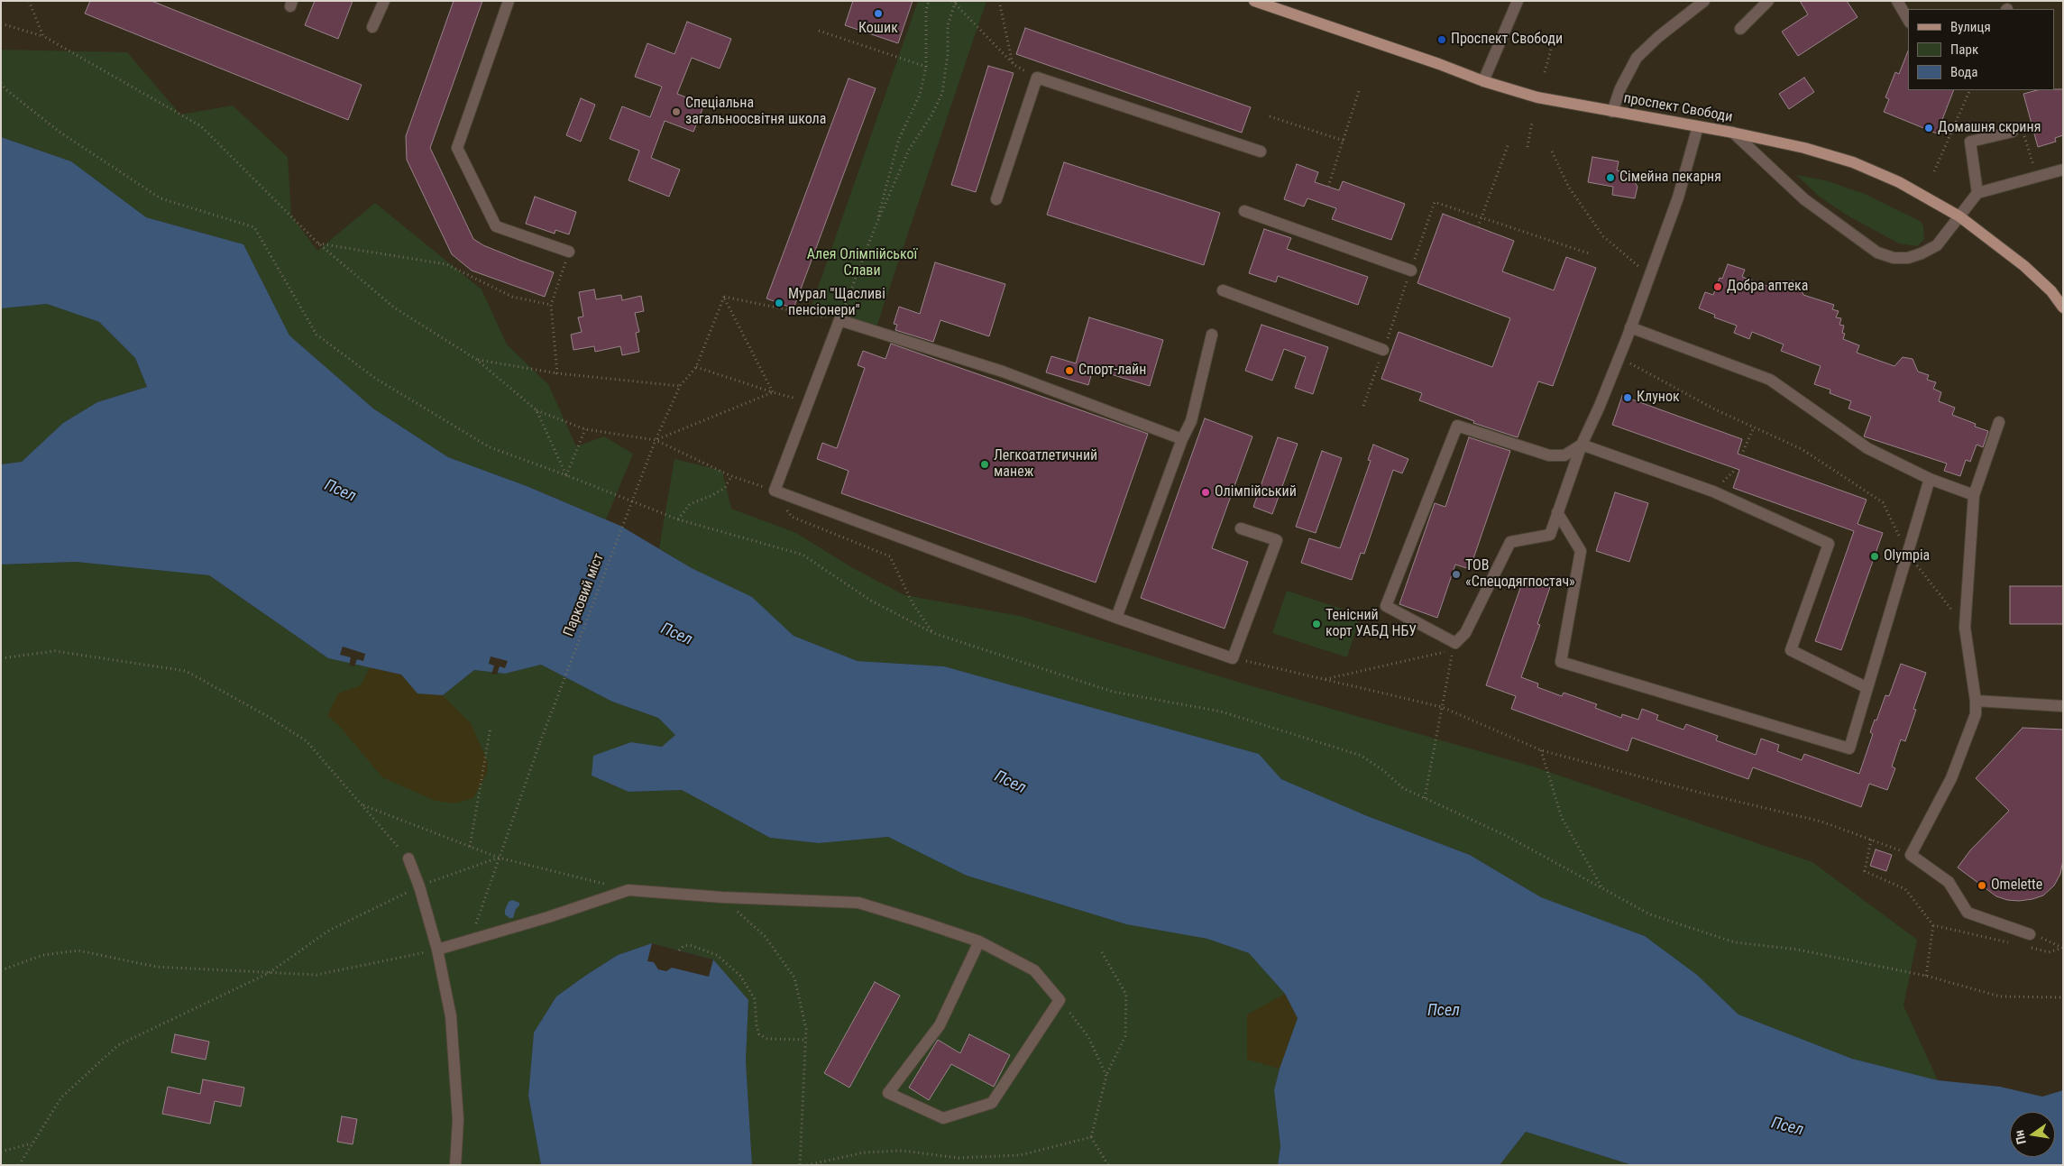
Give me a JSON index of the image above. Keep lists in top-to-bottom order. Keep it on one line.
{"streets":{"main road":["проспект Свободи"],"path":["Парковий міст"]},"water":["Псел"],"parks":["Алея Олімпійської Слави"],"places":["Кошик","Проспект Свободи","Спеціальна загальноосвітня школа","Домашня скриня","Сімейна пекарня","Добра аптека","Мурал \"Щасливі пенсіонери\"","Спорт-лайн","Клунок","Легкоатлетичний манеж","Олімпійський","Olympia","ТОВ «Спецодягпостач»","Тенісний корт УАБД НБУ","Omelette"],"legend":["Вулиця","Парк","Вода"],"north":"left"}
